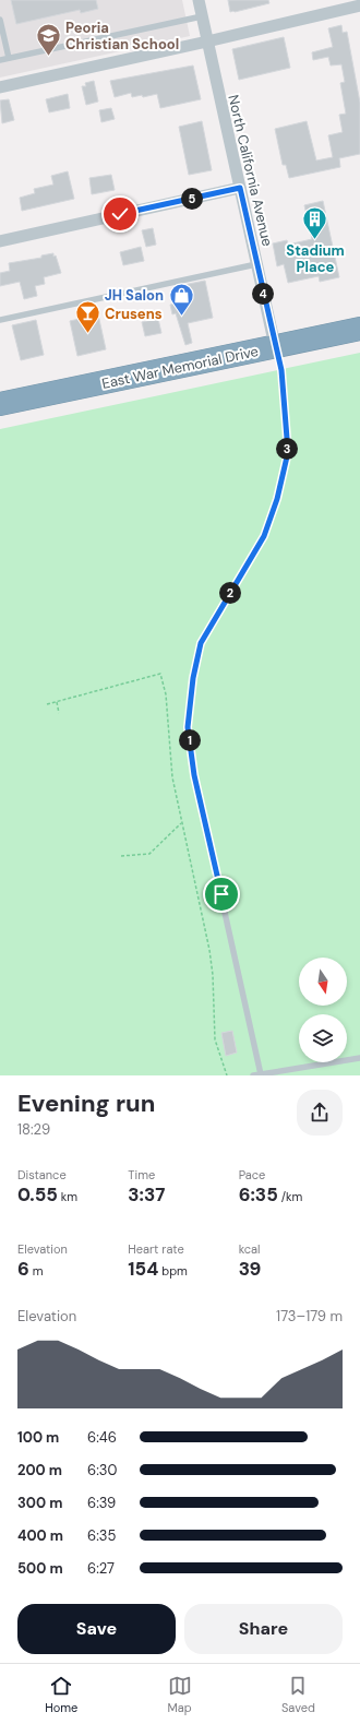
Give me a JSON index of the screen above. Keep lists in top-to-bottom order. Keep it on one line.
{"streets":{"highway":["East War Memorial Drive"],"street":["North California Avenue"]},"crossings":[["North California Avenue","East War Memorial Drive"]],"places":{"school or university":["Peoria Christian School"],"building":["Stadium Place"],"shop":["JH Salon"],"bar":["Crusens"]},"north":"bottom","page":{"pins":["5","4","3","2","1"],"heading":["Evening run","18:29"],"stats":[["Distance","0.55 km"],["Time","3:37"],["Pace","6:35 /km"],["Elevation","6 m"],["Heart rate","154 bpm"],["kcal","39"]],"chart":["Elevation","173–179 m"],"list":[{"name":"100 m","note":"6:46"},{"name":"200 m","note":"6:30"},{"name":"300 m","note":"6:39"},{"name":"400 m","note":"6:35"},{"name":"500 m","note":"6:27"}],"buttons":["Save","Share"],"tabs":["Home","Map","Saved"]}}
